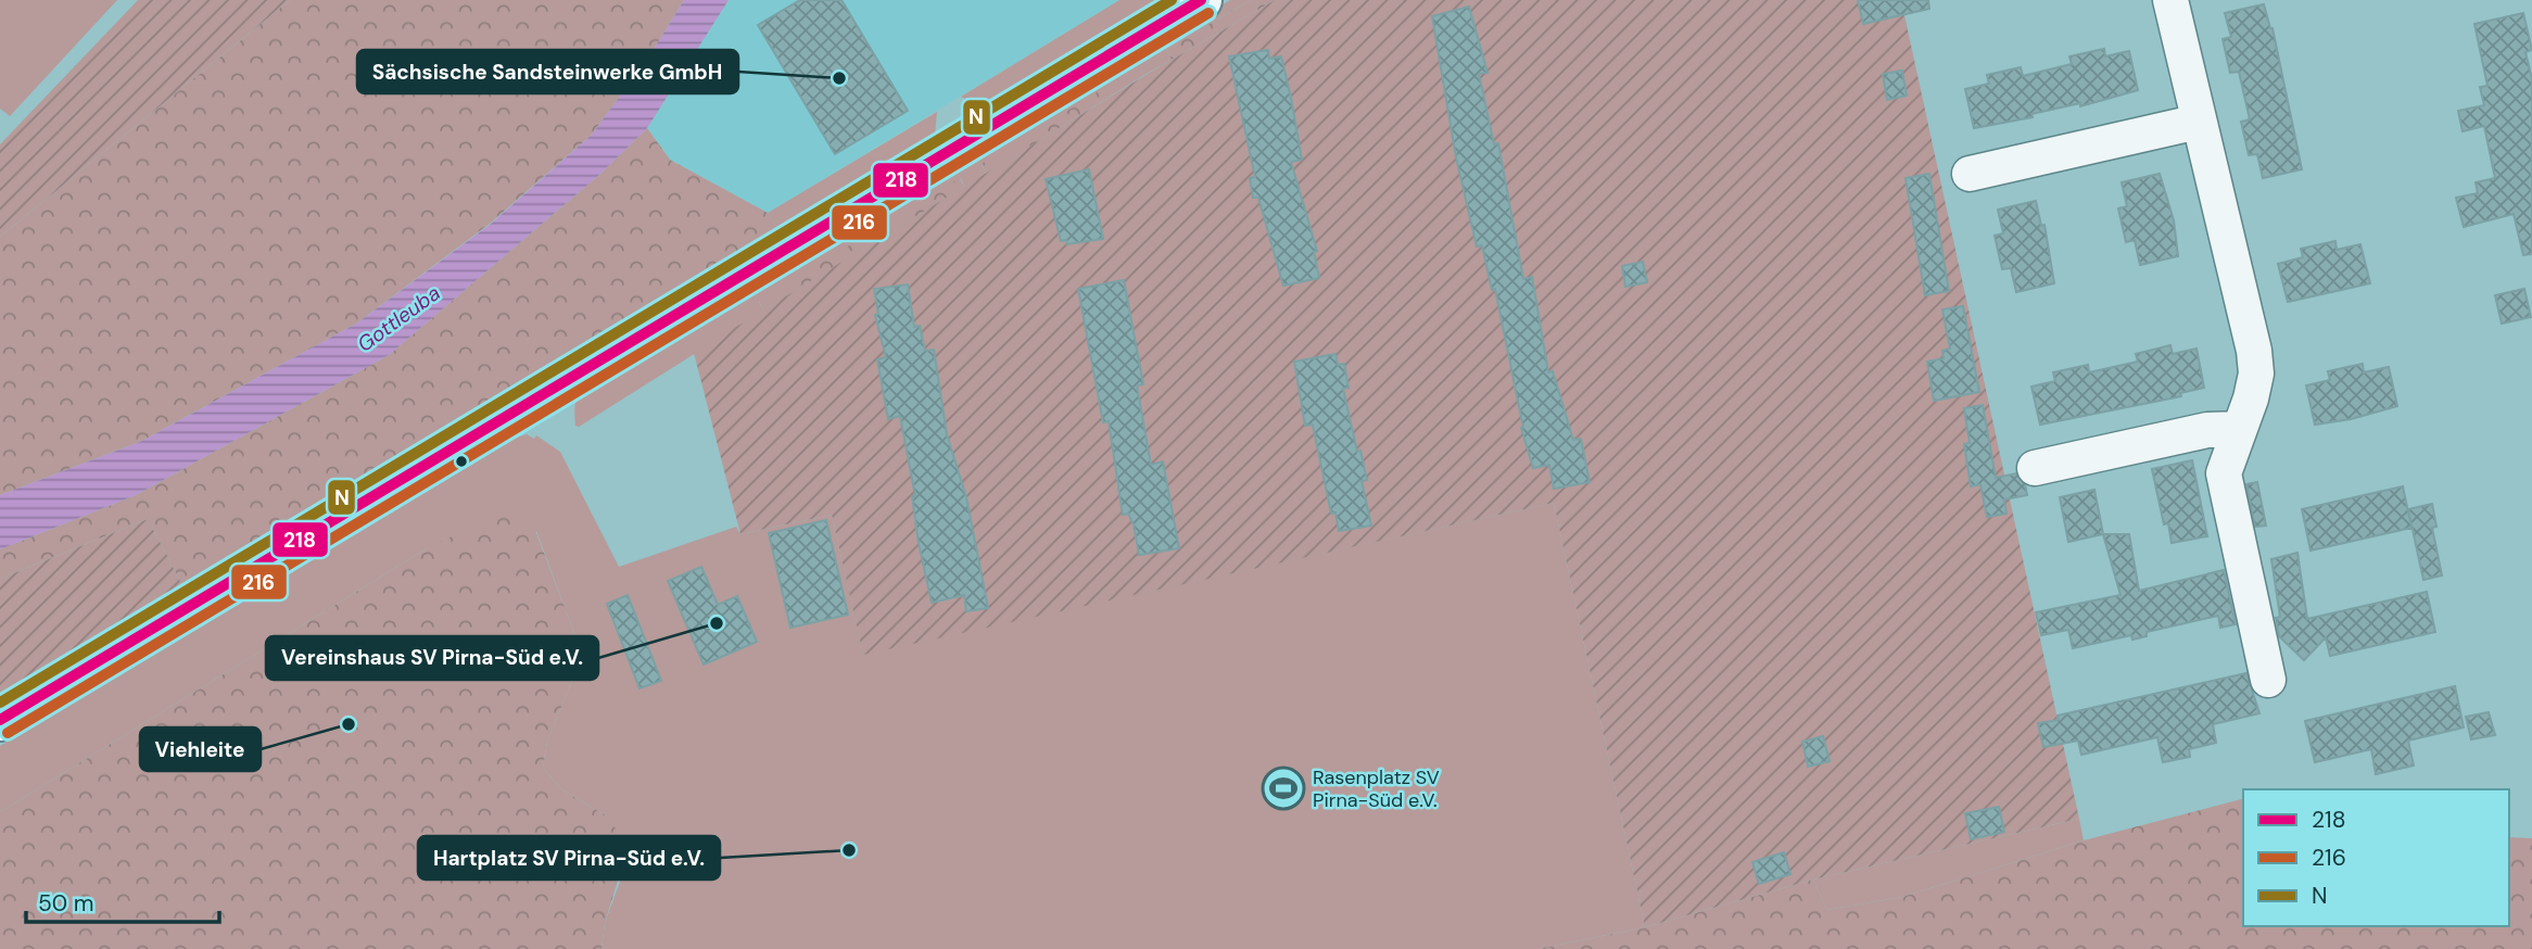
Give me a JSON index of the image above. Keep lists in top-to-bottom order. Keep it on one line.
{"water":["Gottleuba"],"places":{"other":["Sächsische Sandsteinwerke GmbH","Vereinshaus SV Pirna-Süd e.V.","Viehleite","Hartplatz SV Pirna-Süd e.V."],"sports":["Rasenplatz SV Pirna-Süd e.V."]},"lines":["transit line 218","transit line N","transit line 216"],"legend":["218","216","N"],"scale_bar":"50 m"}
